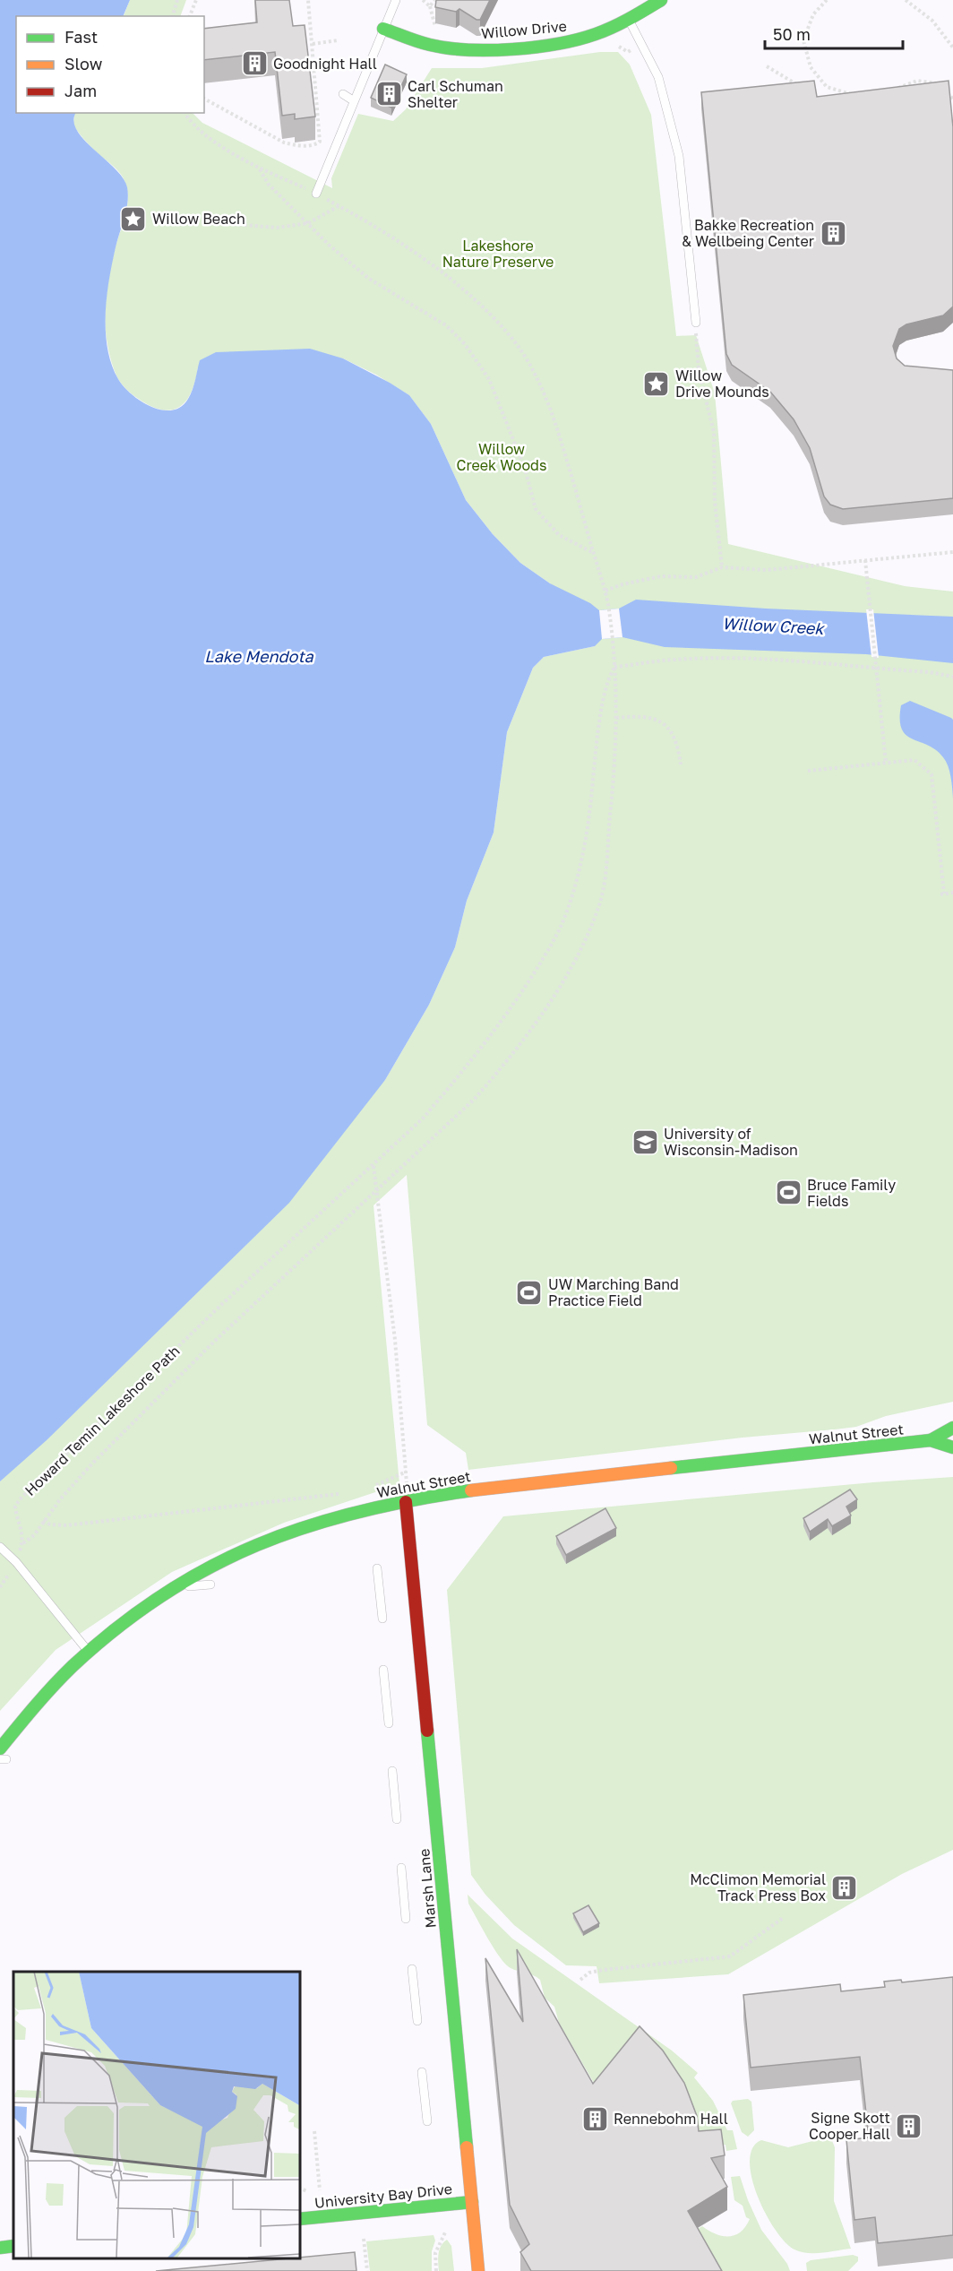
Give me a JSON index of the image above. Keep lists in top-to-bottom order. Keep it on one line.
{"streets":{"street":["Willow Drive","Walnut Street","Marsh Lane","University Bay Drive"],"path":["Howard Temin Lakeshore Path"]},"crossings":[["Walnut Street","Marsh Lane"],["Marsh Lane","University Bay Drive"]],"water":["Willow Creek","Lake Mendota"],"parks":["Lakeshore Nature Preserve","Willow Creek Woods"],"places":{"building":["Goodnight Hall","Carl Schuman Shelter","Bakke Recreation & Wellbeing Center","McClimon Memorial Track Press Box","Rennebohm Hall","Signe Skott Cooper Hall"],"place":["Willow Beach","Willow Drive Mounds"],"school or university":["University of Wisconsin-Madison"],"sports":["Bruce Family Fields","UW Marching Band Practice Field"]},"legend":["Fast","Slow","Jam"],"scale_bar":"50 m"}
